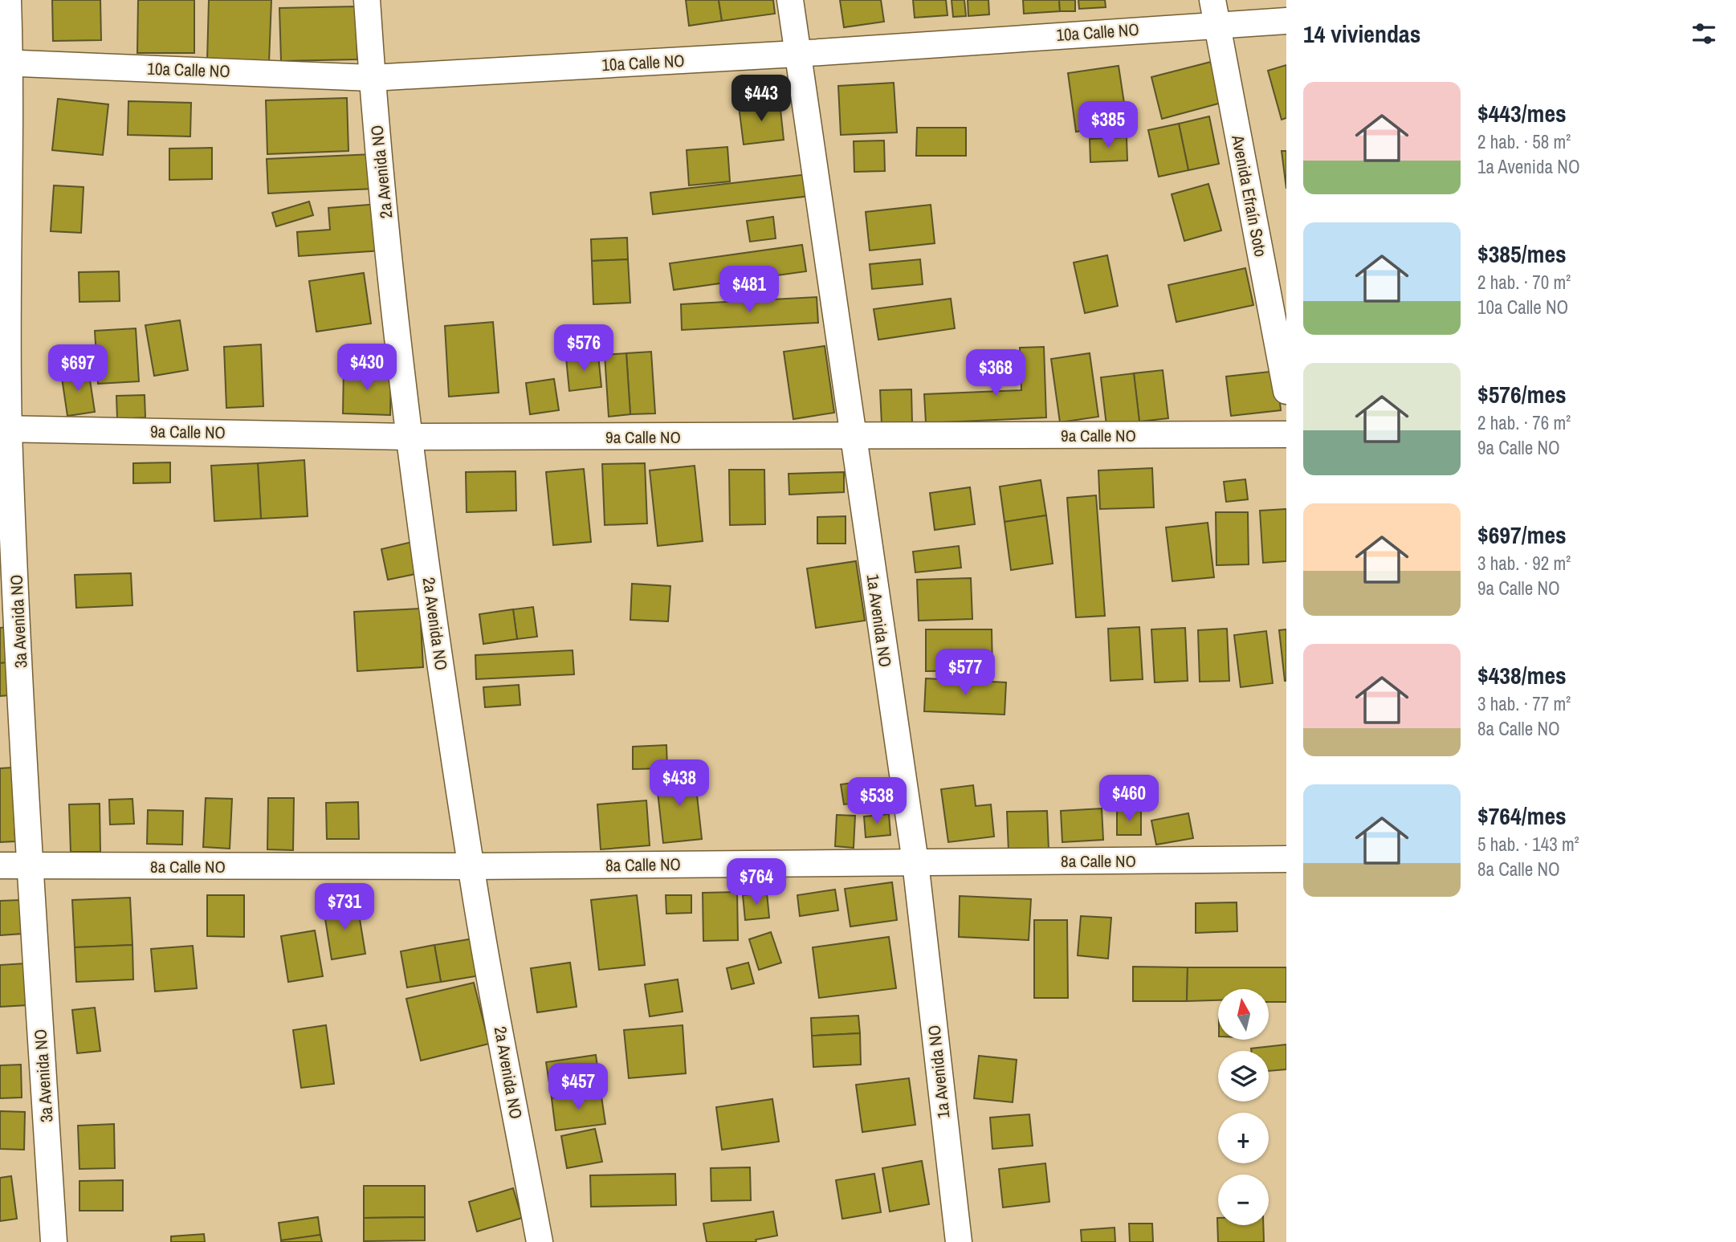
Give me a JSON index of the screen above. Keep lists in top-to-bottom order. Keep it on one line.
{"streets":{"street":["10a Calle NO","2a Avenida NO","Avenida Efraín Soto","9a Calle NO","1a Avenida NO","3a Avenida NO","8a Calle NO"]},"crossings":[["10a Calle NO","2a Avenida NO"],["10a Calle NO","Avenida Efraín Soto"],["10a Calle NO","1a Avenida NO"],["10a Calle NO","3a Avenida NO"],["2a Avenida NO","9a Calle NO"],["2a Avenida NO","8a Calle NO"],["9a Calle NO","1a Avenida NO"],["9a Calle NO","3a Avenida NO"],["1a Avenida NO","8a Calle NO"],["3a Avenida NO","8a Calle NO"]],"north":"top","page":{"heading":"14 viviendas","list":[{"name":"$443/mes","note":"2 hab. · 58 m² · 1a Avenida NO"},{"name":"$385/mes","note":"2 hab. · 70 m² · 10a Calle NO"},{"name":"$576/mes","note":"2 hab. · 76 m² · 9a Calle NO"},{"name":"$697/mes","note":"3 hab. · 92 m² · 9a Calle NO"},{"name":"$438/mes","note":"3 hab. · 77 m² · 8a Calle NO"},{"name":"$764/mes","note":"5 hab. · 143 m² · 8a Calle NO"}],"price":["$443","$385","$481","$576","$430","$697","$368","$577","$438","$460","$538","$764","$731","$457"],"map_buttons":["+","−"]}}
